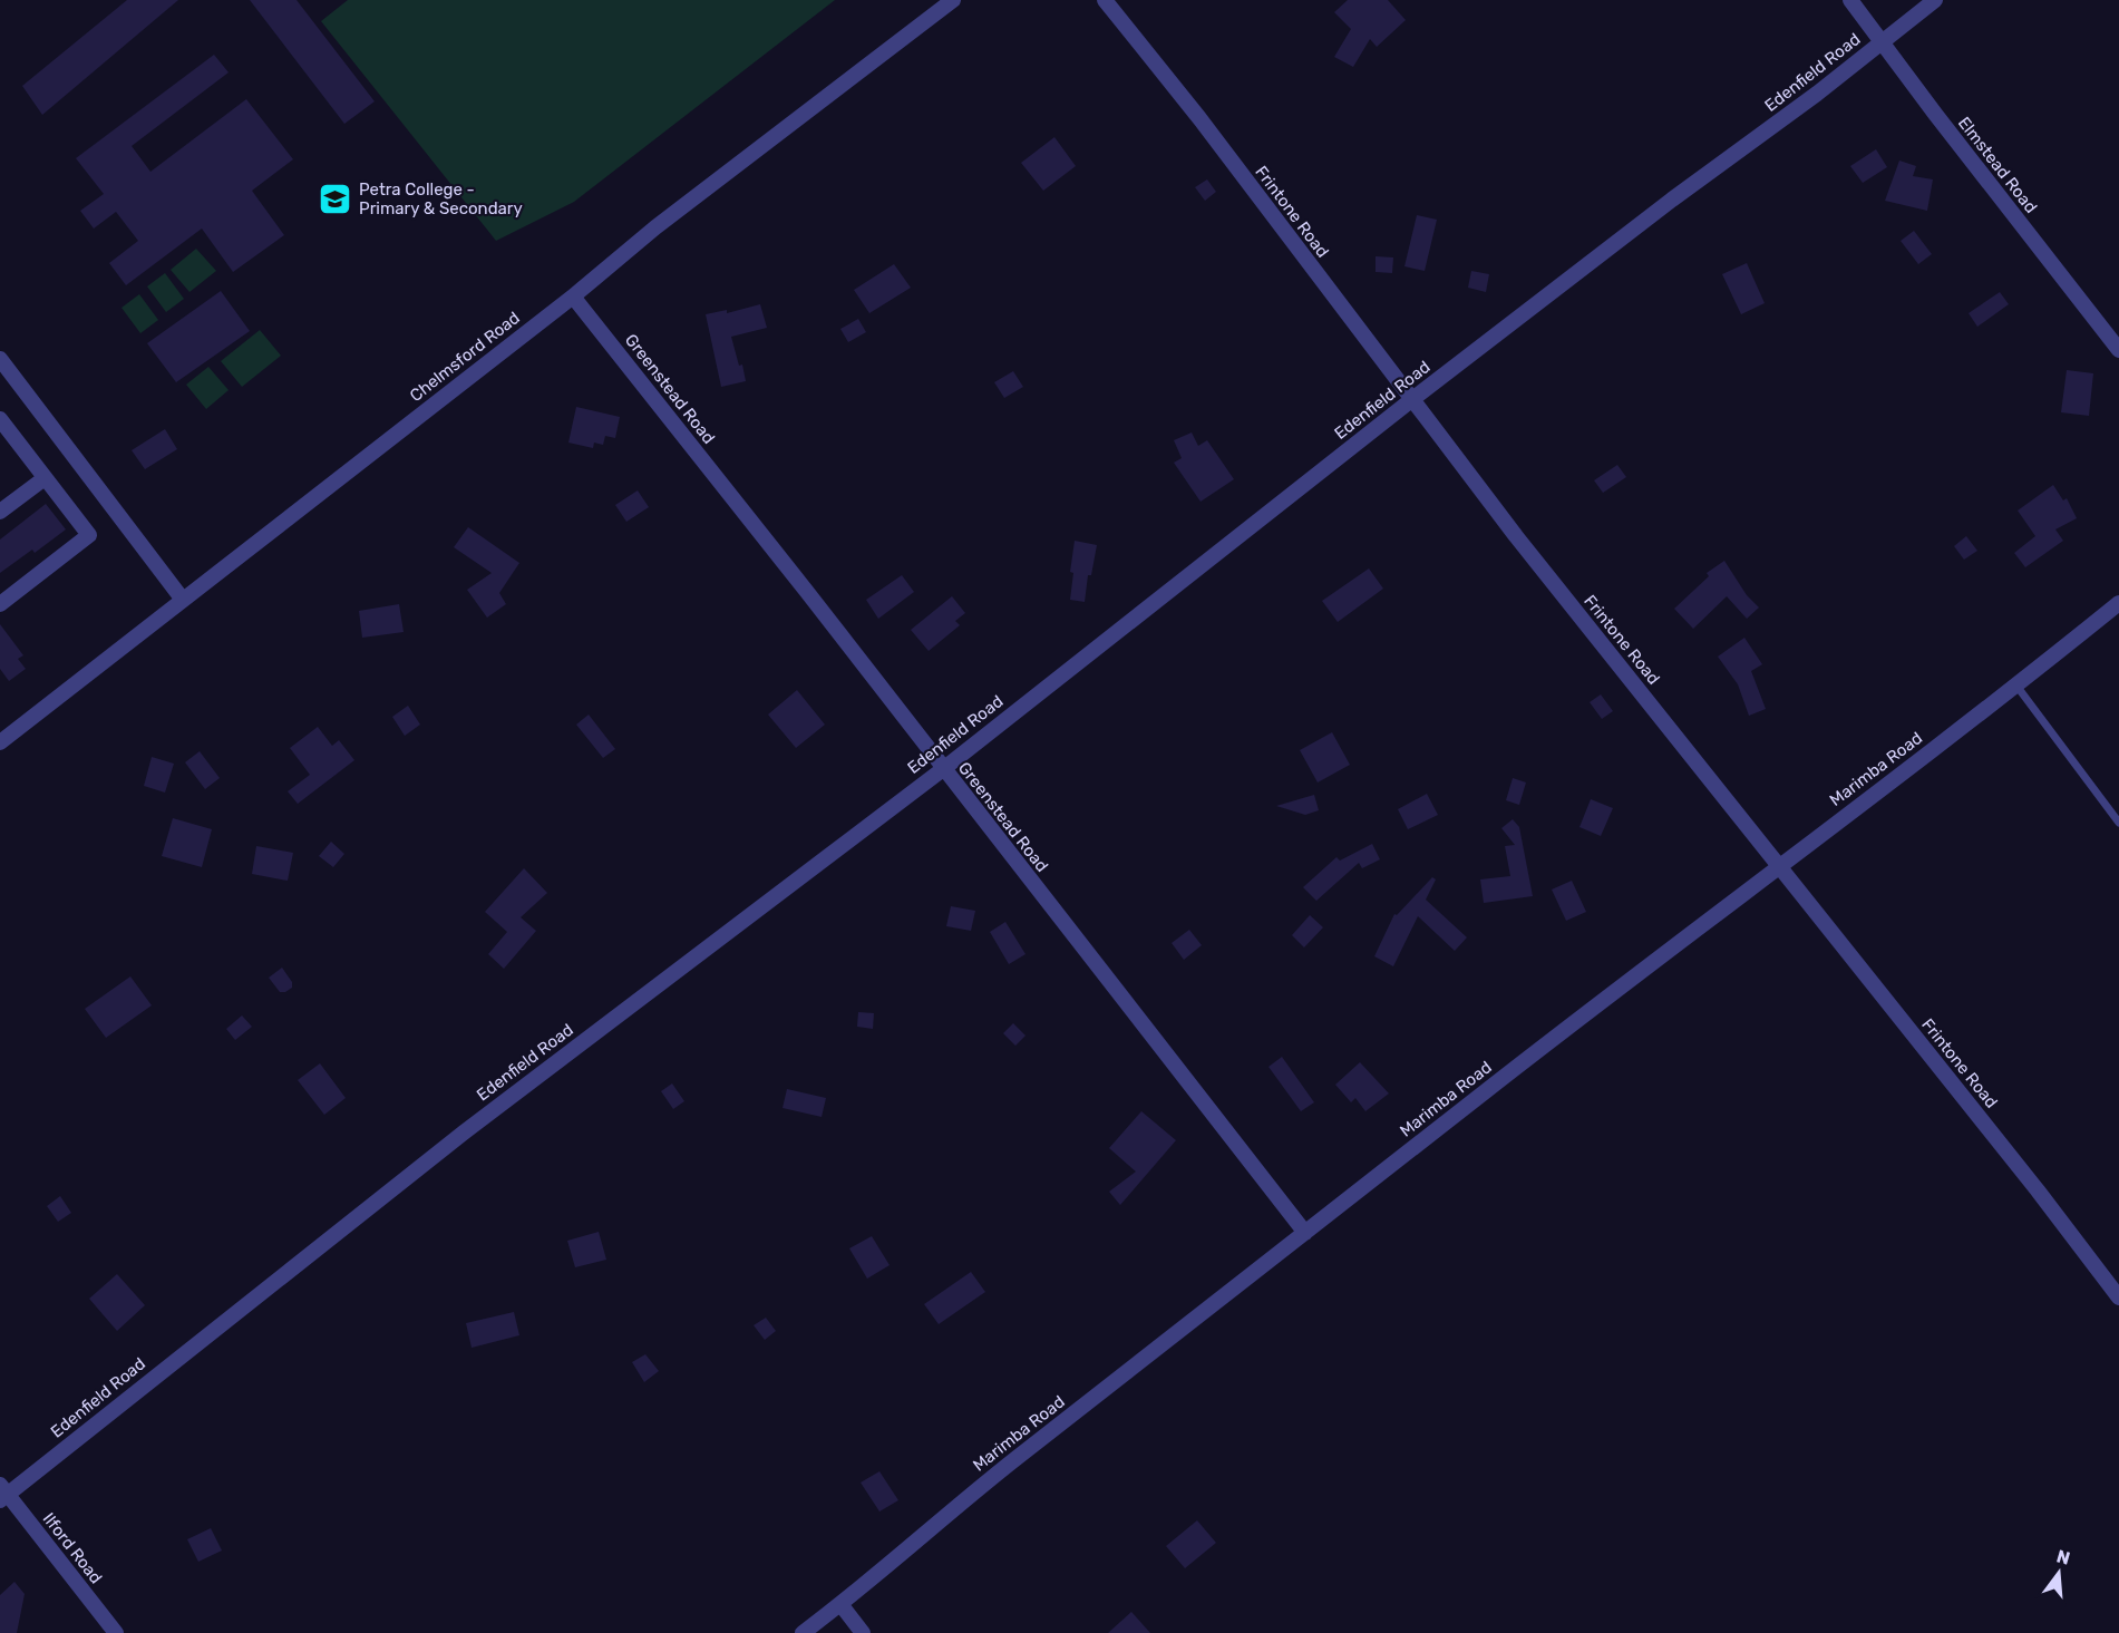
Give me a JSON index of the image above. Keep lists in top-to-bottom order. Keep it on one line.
{"streets":{"street":["Edenfield Road","Elmstead Road","Frintone Road","Chelmsford Road","Greenstead Road","Marimba Road","Ilford Road"]},"crossings":[["Edenfield Road","Elmstead Road"],["Edenfield Road","Frintone Road"],["Edenfield Road","Greenstead Road"],["Edenfield Road","Ilford Road"],["Frintone Road","Marimba Road"],["Chelmsford Road","Greenstead Road"],["Greenstead Road","Marimba Road"]],"places":{"school or university":["Petra College - Primary & Secondary"]},"north":"top"}
